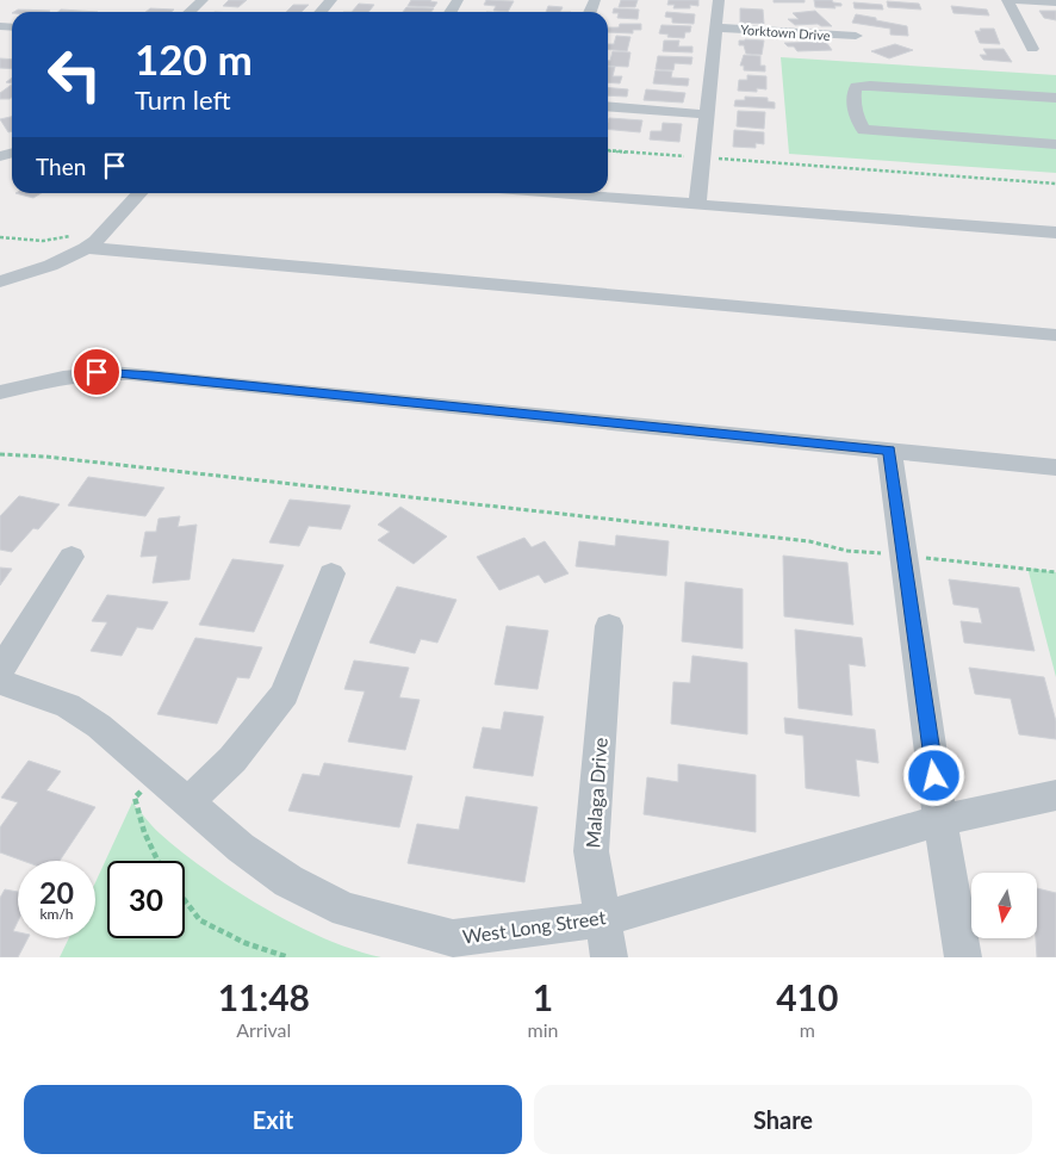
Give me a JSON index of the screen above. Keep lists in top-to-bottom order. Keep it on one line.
{"streets":{"street":["Yorktown Drive","Malaga Drive","West Long Street"]},"crossings":[["Malaga Drive","West Long Street"]],"north":"bottom","page":{"turn":["120 m","Turn left"],"then":"Then","speed":"20 km/h","limit":"30","eta":["11:48","Arrival","1","min","410","m"],"buttons":["Exit","Share"]}}
